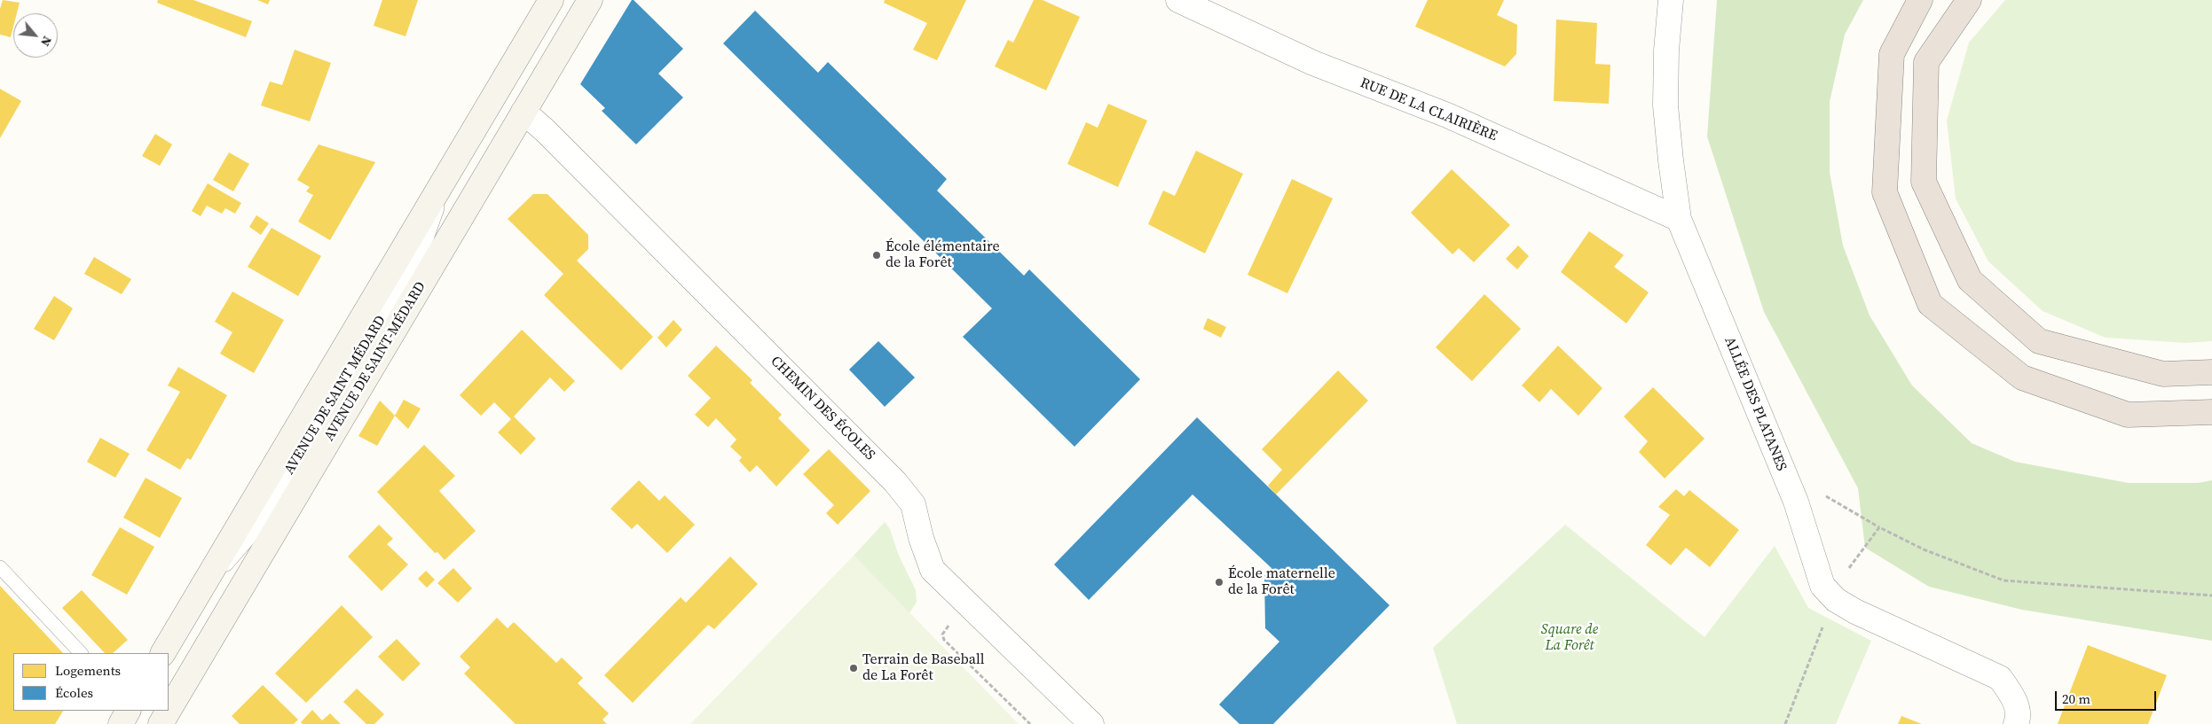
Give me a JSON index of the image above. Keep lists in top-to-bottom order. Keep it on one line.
{"streets":{"main road":["AVENUE DE SAINT-MÉDARD"],"street":["RUE DE LA CLAIRIÈRE","ALLÉE DES PLATANES","CHEMIN DES ÉCOLES"]},"crossings":[["RUE DE LA CLAIRIÈRE","ALLÉE DES PLATANES"],["AVENUE DE SAINT-MÉDARD","CHEMIN DES ÉCOLES"]],"parks":["Square de La Forêt"],"places":["École élémentaire de la Forêt","École maternelle de la Forêt","Terrain de Baseball de La Forêt"],"legend":["Logements","Écoles"],"scale_bar":"20 m","north":"bottom right"}
